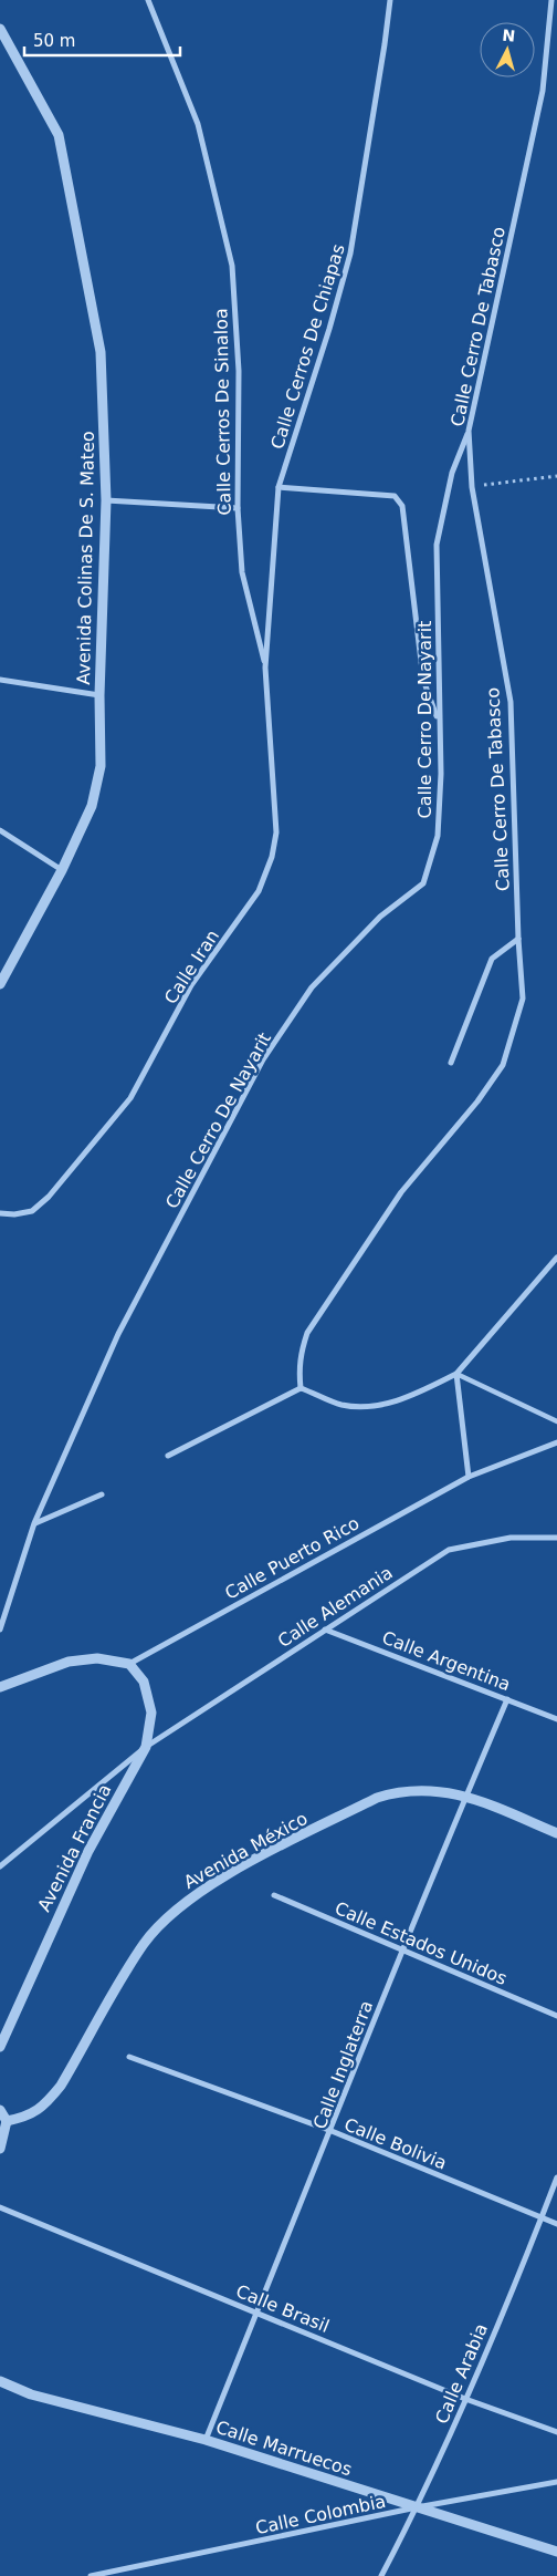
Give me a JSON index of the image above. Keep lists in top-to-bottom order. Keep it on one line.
{"streets":{"street":["Calle Cerro De Tabasco","Calle Cerros De Chiapas","Calle Cerros De Sinaloa","Avenida Colinas De S. Mateo","Calle Cerro De Nayarit","Calle Iran","Calle Puerto Rico","Calle Alemania","Calle Argentina","Avenida Francia","Avenida México","Calle Estados Unidos","Calle Inglaterra","Calle Bolivia","Calle Brasil","Calle Arabia","Calle Marruecos","Calle Colombia"]},"crossings":[["Calle Cerro De Tabasco","Calle Cerro De Nayarit"],["Calle Cerros De Chiapas","Calle Cerros De Sinaloa"],["Calle Cerros De Chiapas","Calle Iran"],["Calle Cerros De Sinaloa","Calle Iran"],["Calle Puerto Rico","Avenida Francia"],["Calle Alemania","Calle Argentina"],["Calle Alemania","Avenida Francia"],["Calle Argentina","Calle Inglaterra"],["Avenida México","Calle Inglaterra"],["Calle Estados Unidos","Calle Inglaterra"],["Calle Inglaterra","Calle Bolivia"],["Calle Inglaterra","Calle Brasil"],["Calle Inglaterra","Calle Marruecos"],["Calle Bolivia","Calle Arabia"],["Calle Brasil","Calle Arabia"],["Calle Arabia","Calle Marruecos"],["Calle Arabia","Calle Colombia"],["Calle Marruecos","Calle Colombia"]],"scale_bar":"50 m","north":"top"}
